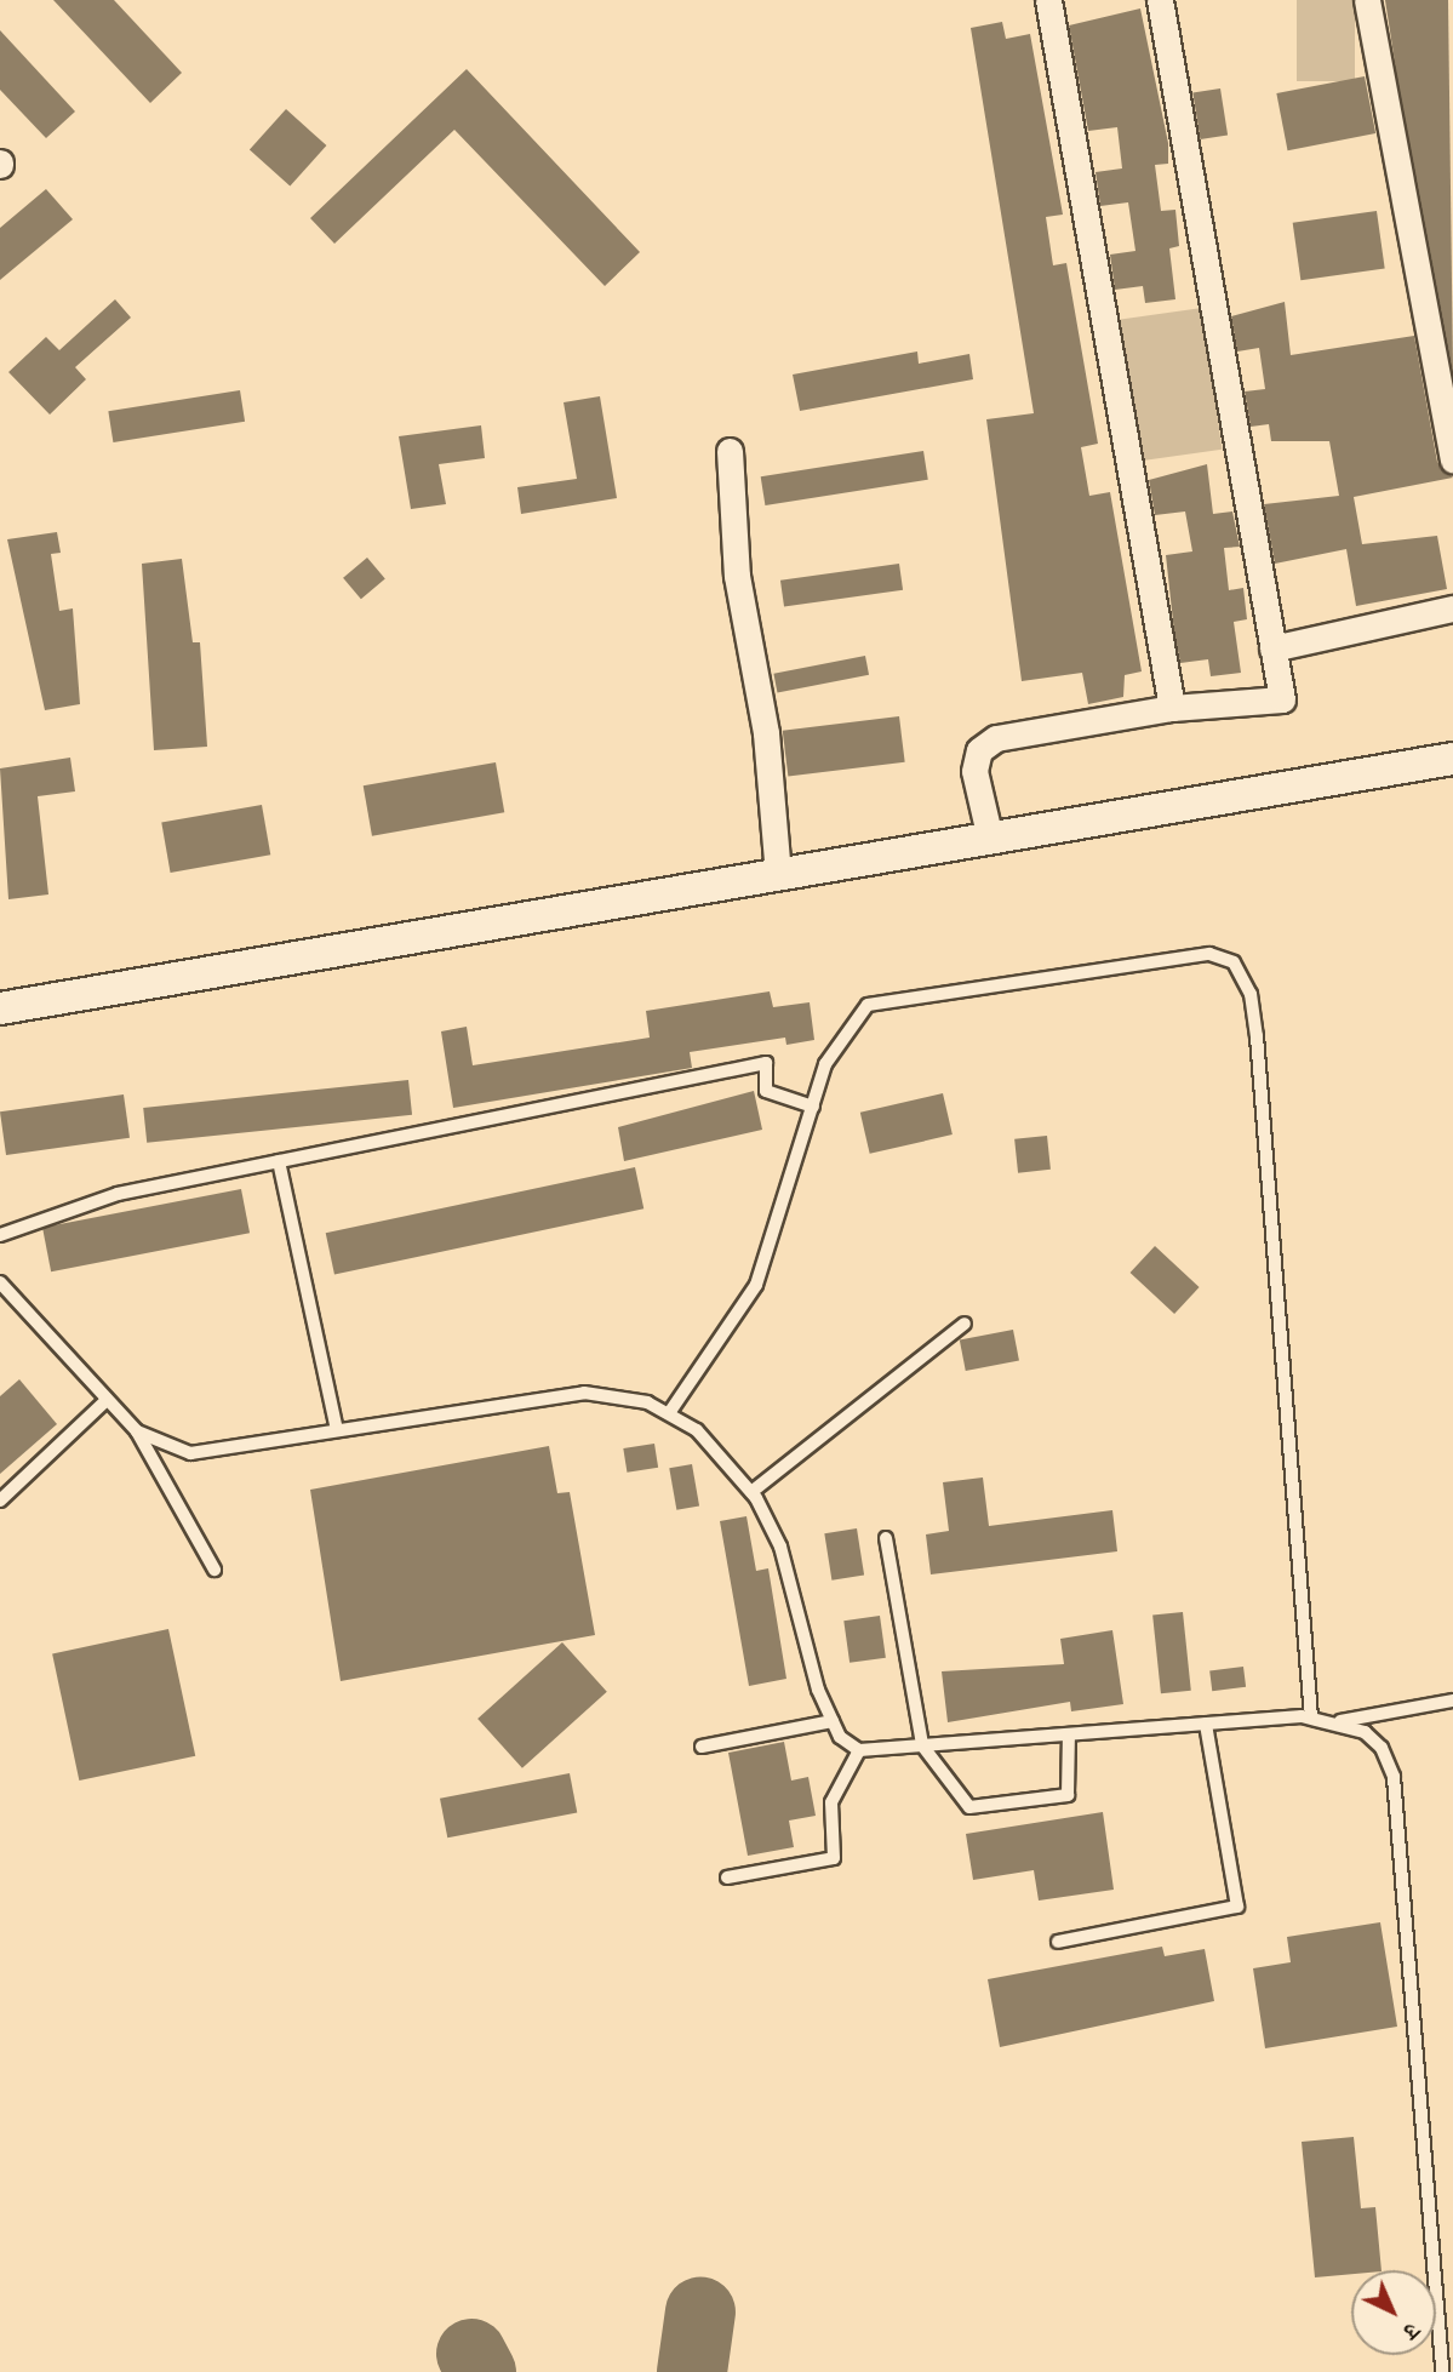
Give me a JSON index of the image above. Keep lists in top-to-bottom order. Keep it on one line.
{"north":"bottom right"}
